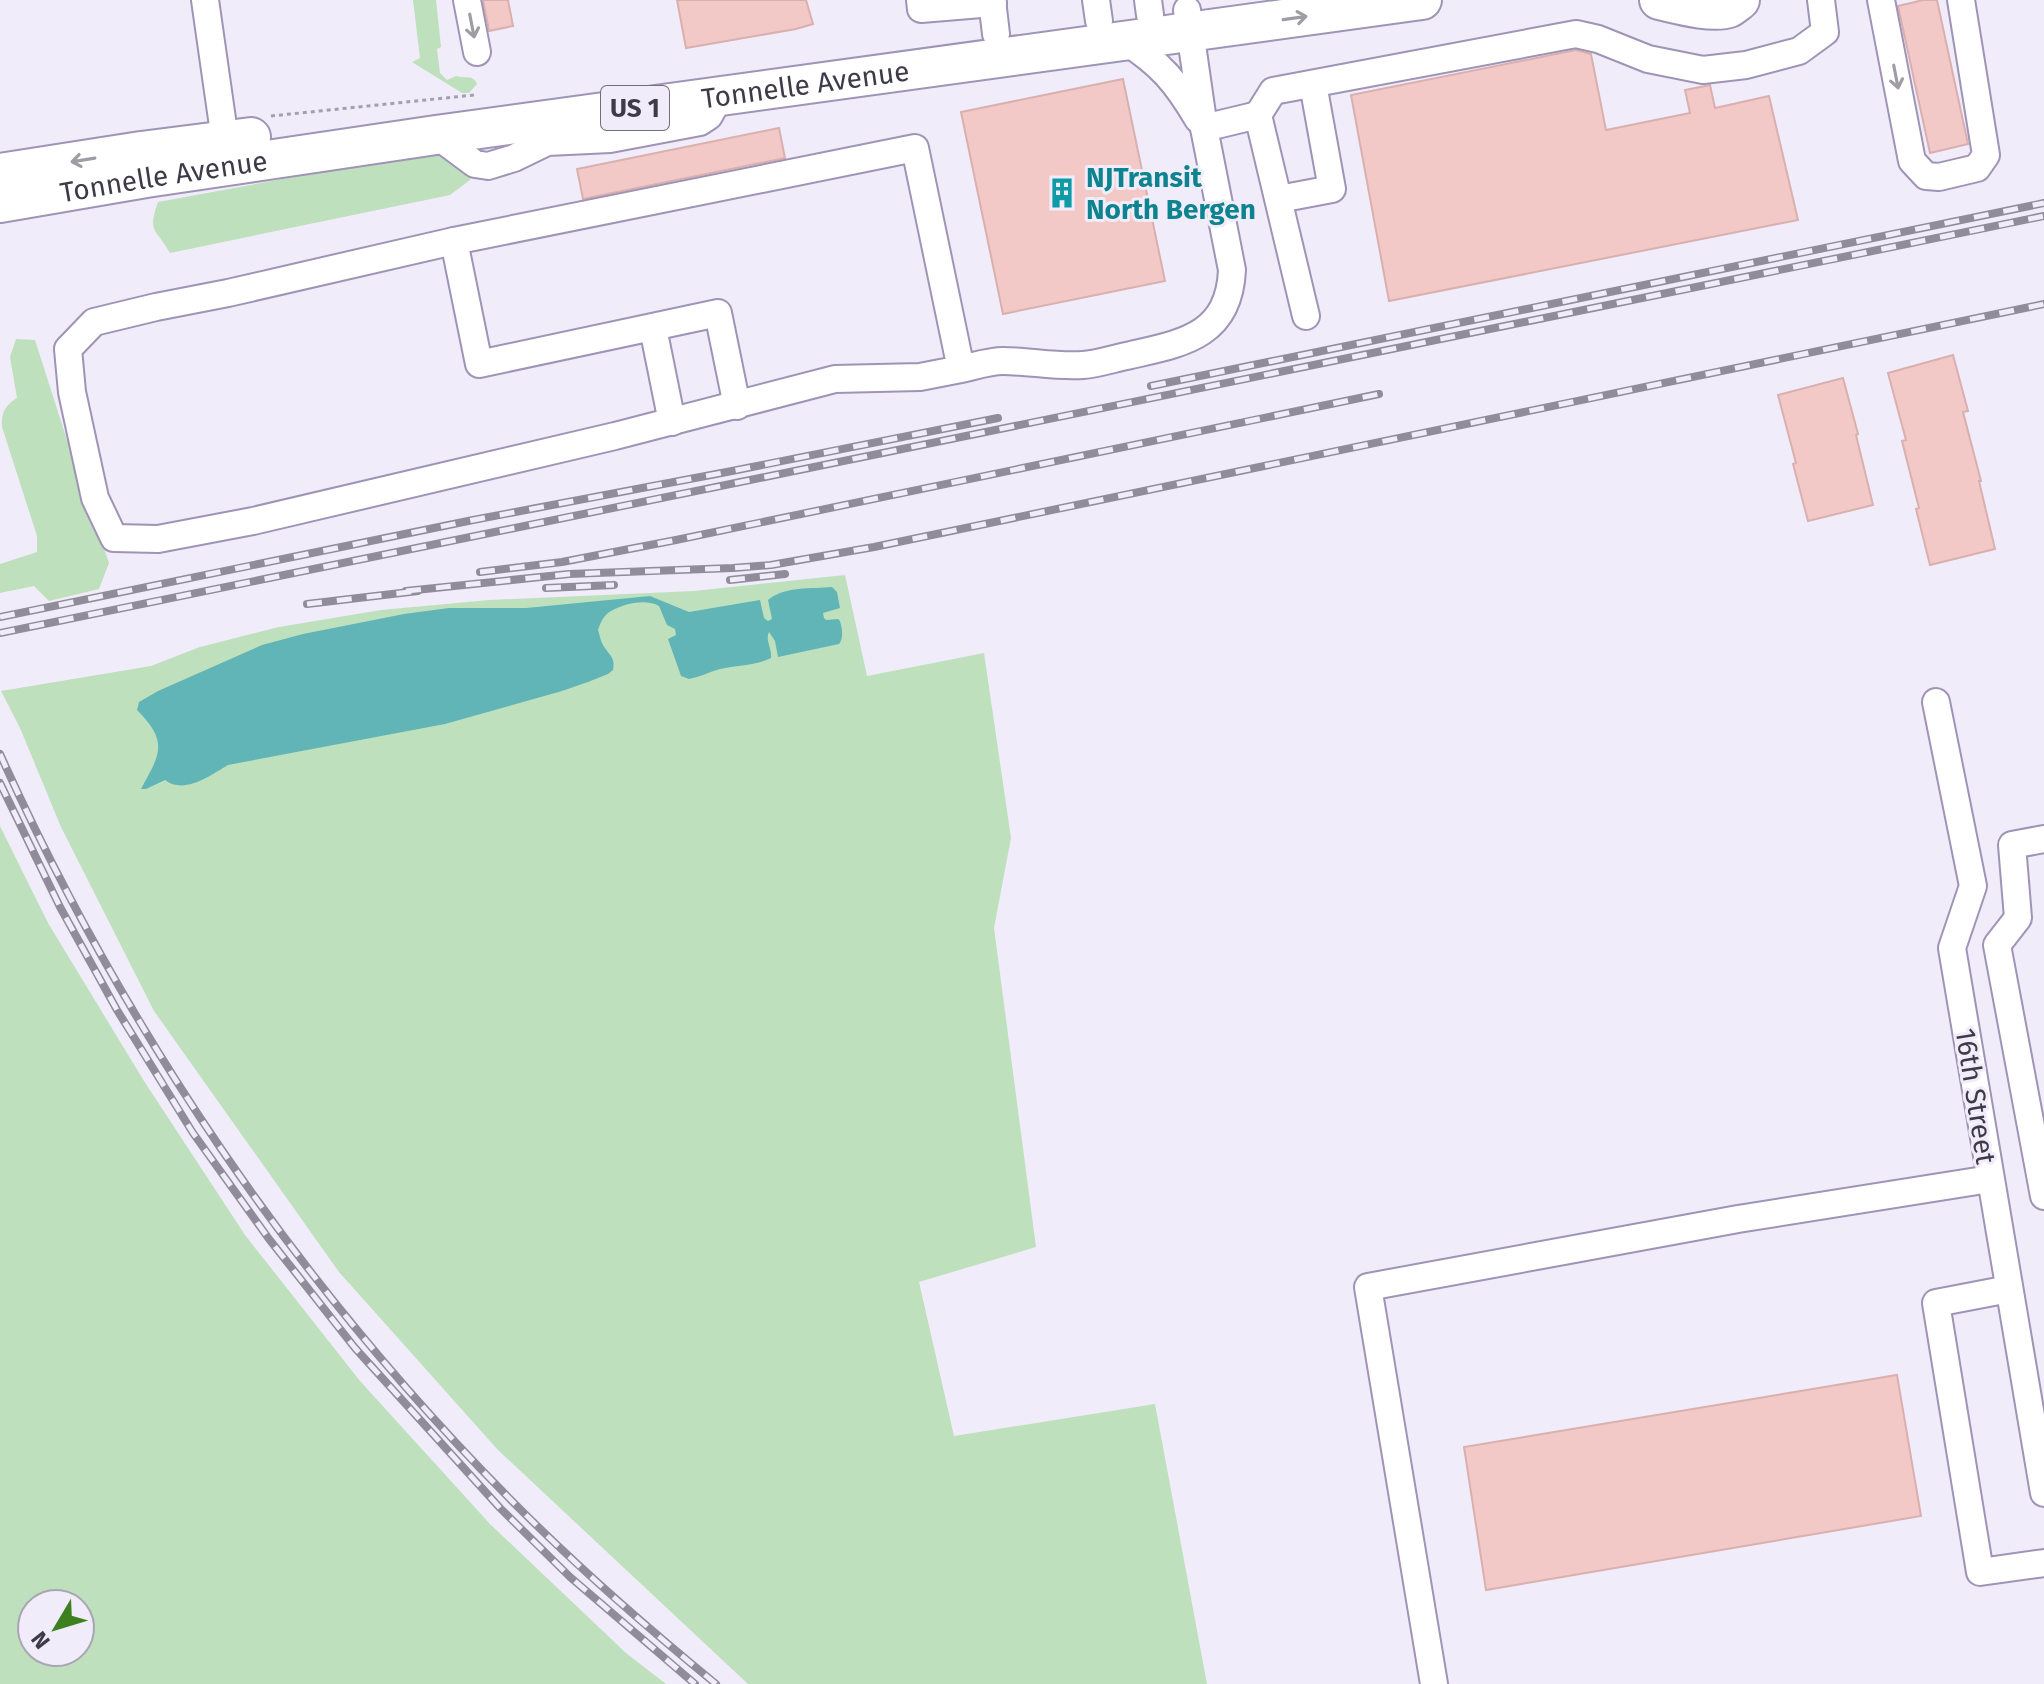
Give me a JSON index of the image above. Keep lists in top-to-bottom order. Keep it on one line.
{"streets":{"highway":["Tonnelle Avenue","US 1"],"street":["16th Street"]},"places":{"building":["NJTransit North Bergen"]},"north":"bottom left"}
